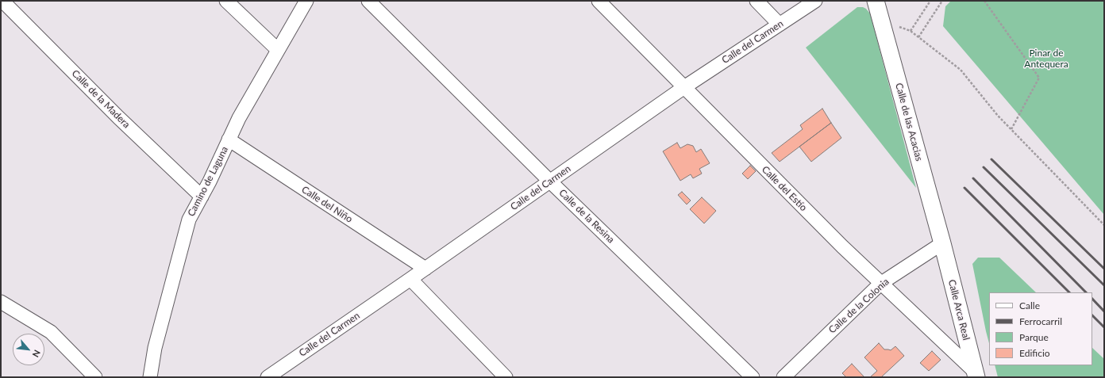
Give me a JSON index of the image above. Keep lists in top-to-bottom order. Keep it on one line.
{"streets":{"street":["Calle del Carmen","Calle de la Madera","Calle de las Acacias","Camino de Laguna","Calle del Estío","Calle del Niño","Calle de la Resina","Calle de la Colonia","Calle Arca Real"]},"crossings":[["Calle del Carmen","Calle del Estío"],["Calle del Carmen","Calle del Niño"],["Calle del Carmen","Calle de la Resina"],["Calle de la Madera","Camino de Laguna"],["Calle de las Acacias","Calle de la Colonia"],["Calle de las Acacias","Calle Arca Real"],["Camino de Laguna","Calle del Niño"],["Calle del Estío","Calle de la Colonia"],["Calle del Estío","Calle Arca Real"],["Calle de la Colonia","Calle Arca Real"]],"parks":["Pinar de Antequera"],"legend":["Calle","Ferrocarril","Parque","Edificio"],"north":"bottom right"}
